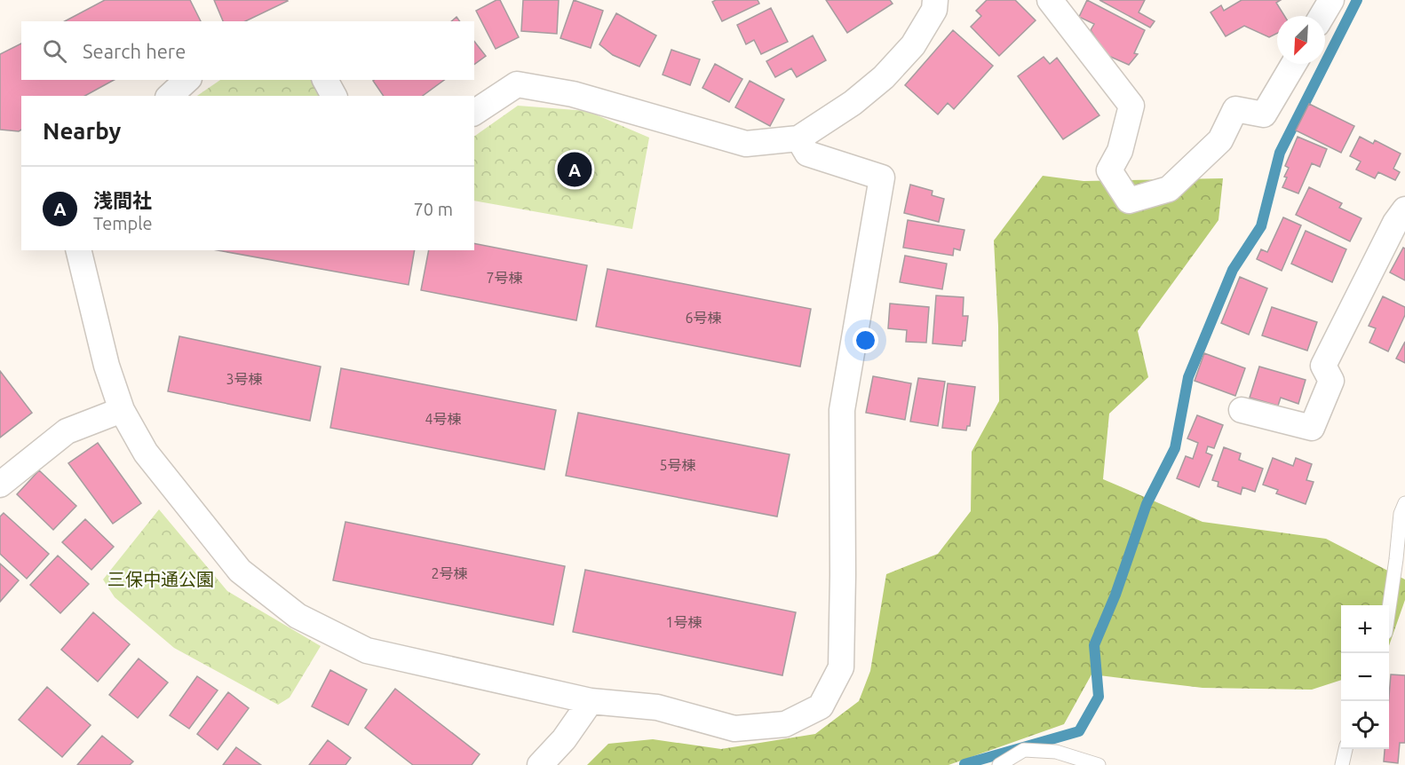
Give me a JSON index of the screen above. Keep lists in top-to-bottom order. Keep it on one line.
{"parks":["三保中通公園"],"house_numbers":["7号棟","6号棟","3号棟","4号棟","5号棟","2号棟","1号棟"],"north":"bottom left","page":{"search":"Search here","heading":"Nearby","pins":"A","list":[{"mark":"A","name":"浅間社","note":"Temple","value":"70 m"}],"map_buttons":["+","−"]}}
